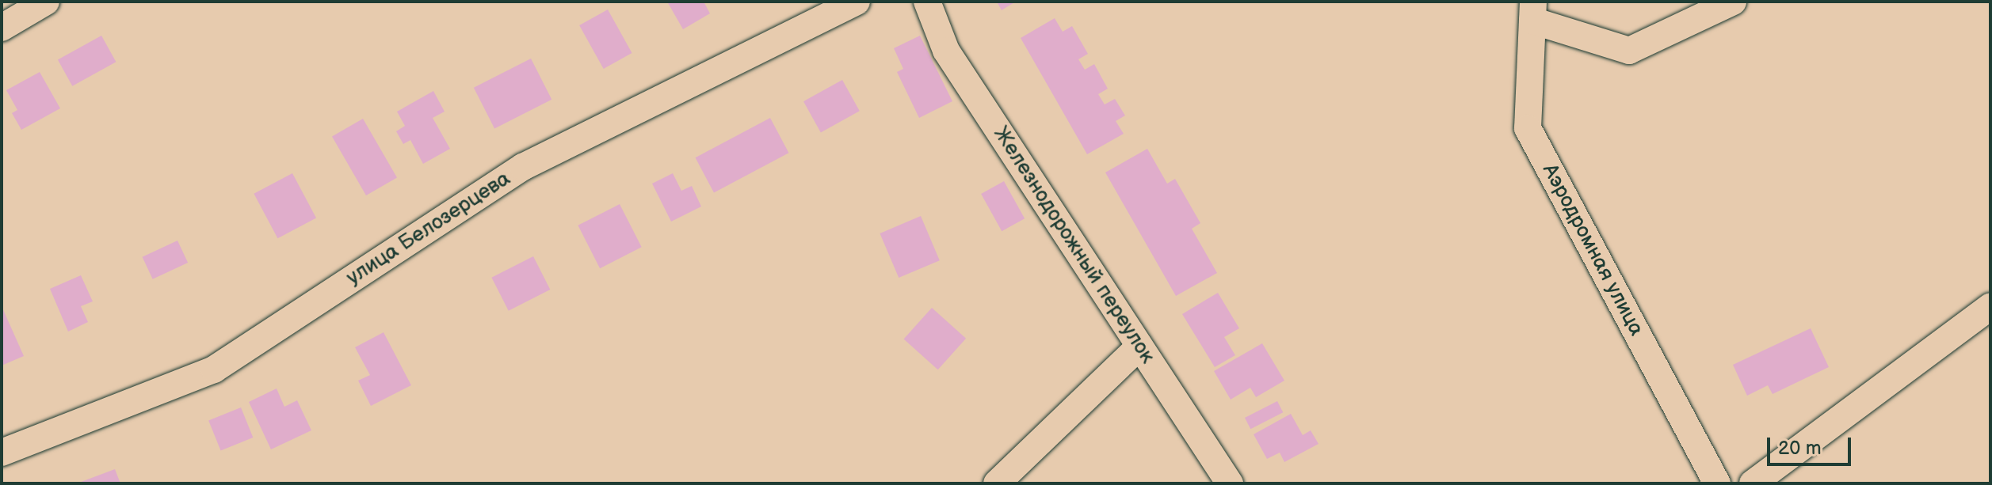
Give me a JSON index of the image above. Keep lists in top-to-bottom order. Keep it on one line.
{"streets":{"street":["улица Белозерцева","Железнодорожный переулок","Аэродромная улица"]},"scale_bar":"20 m"}
